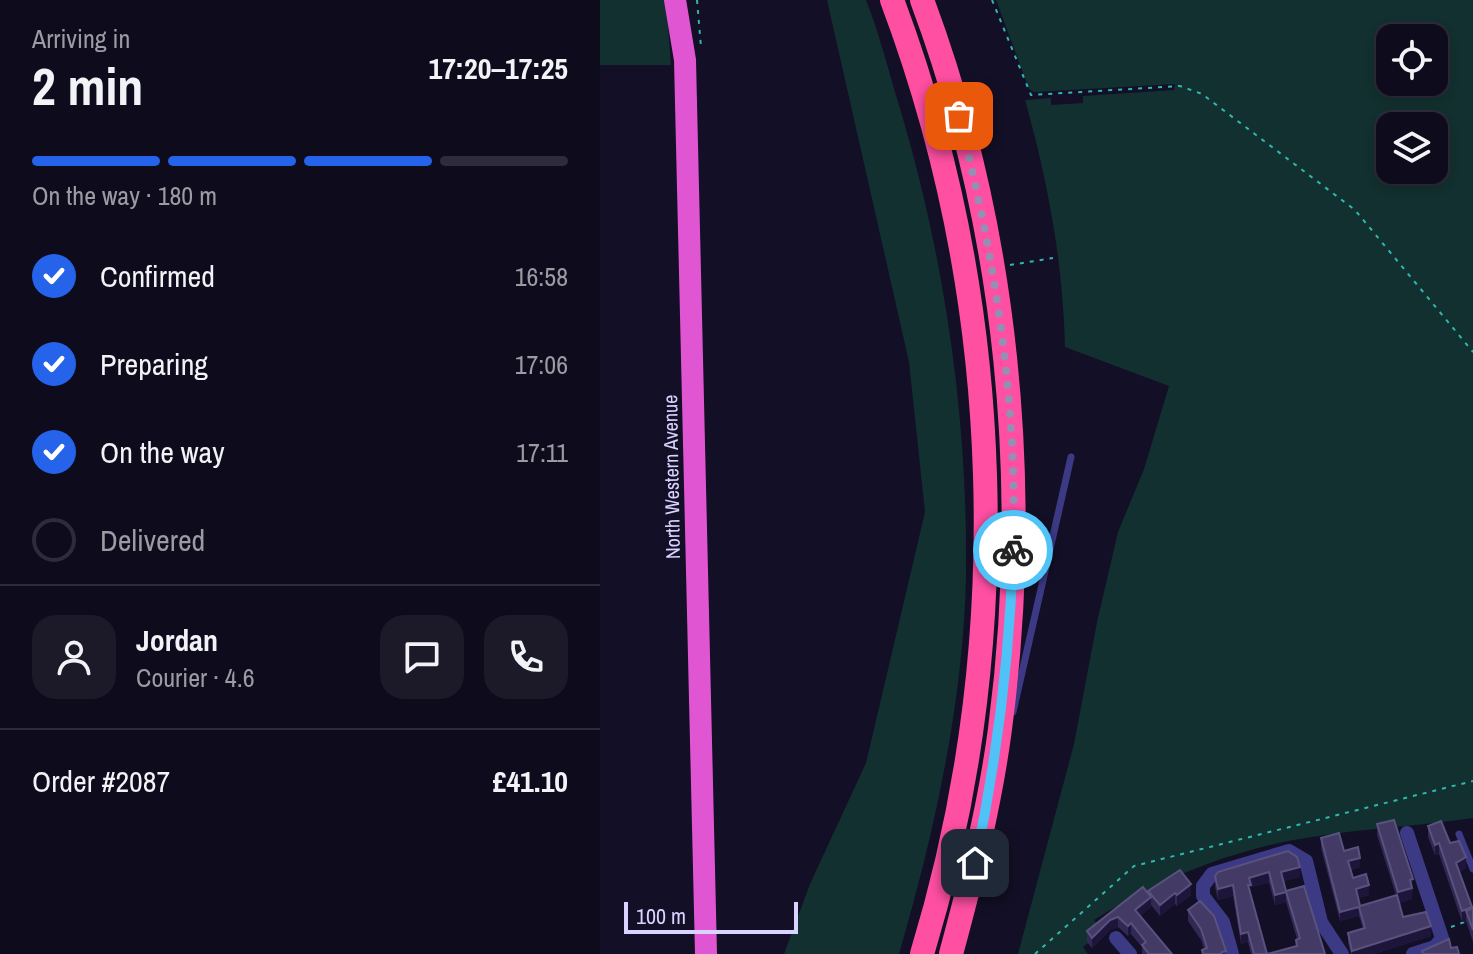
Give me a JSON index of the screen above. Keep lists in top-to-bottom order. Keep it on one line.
{"streets":{"highway":["North Western Avenue"]},"scale_bar":"100 m","page":{"heading":["2 min","Arriving in","17:20–17:25"],"panel":["Jordan","Courier · 4.6","Order #2087","£41.10"],"bar":"On the way · 180 m","list":[["Confirmed","16:58"],["Preparing","17:06"],["On the way","17:11"],"Delivered"],"scale":"100 m"}}
